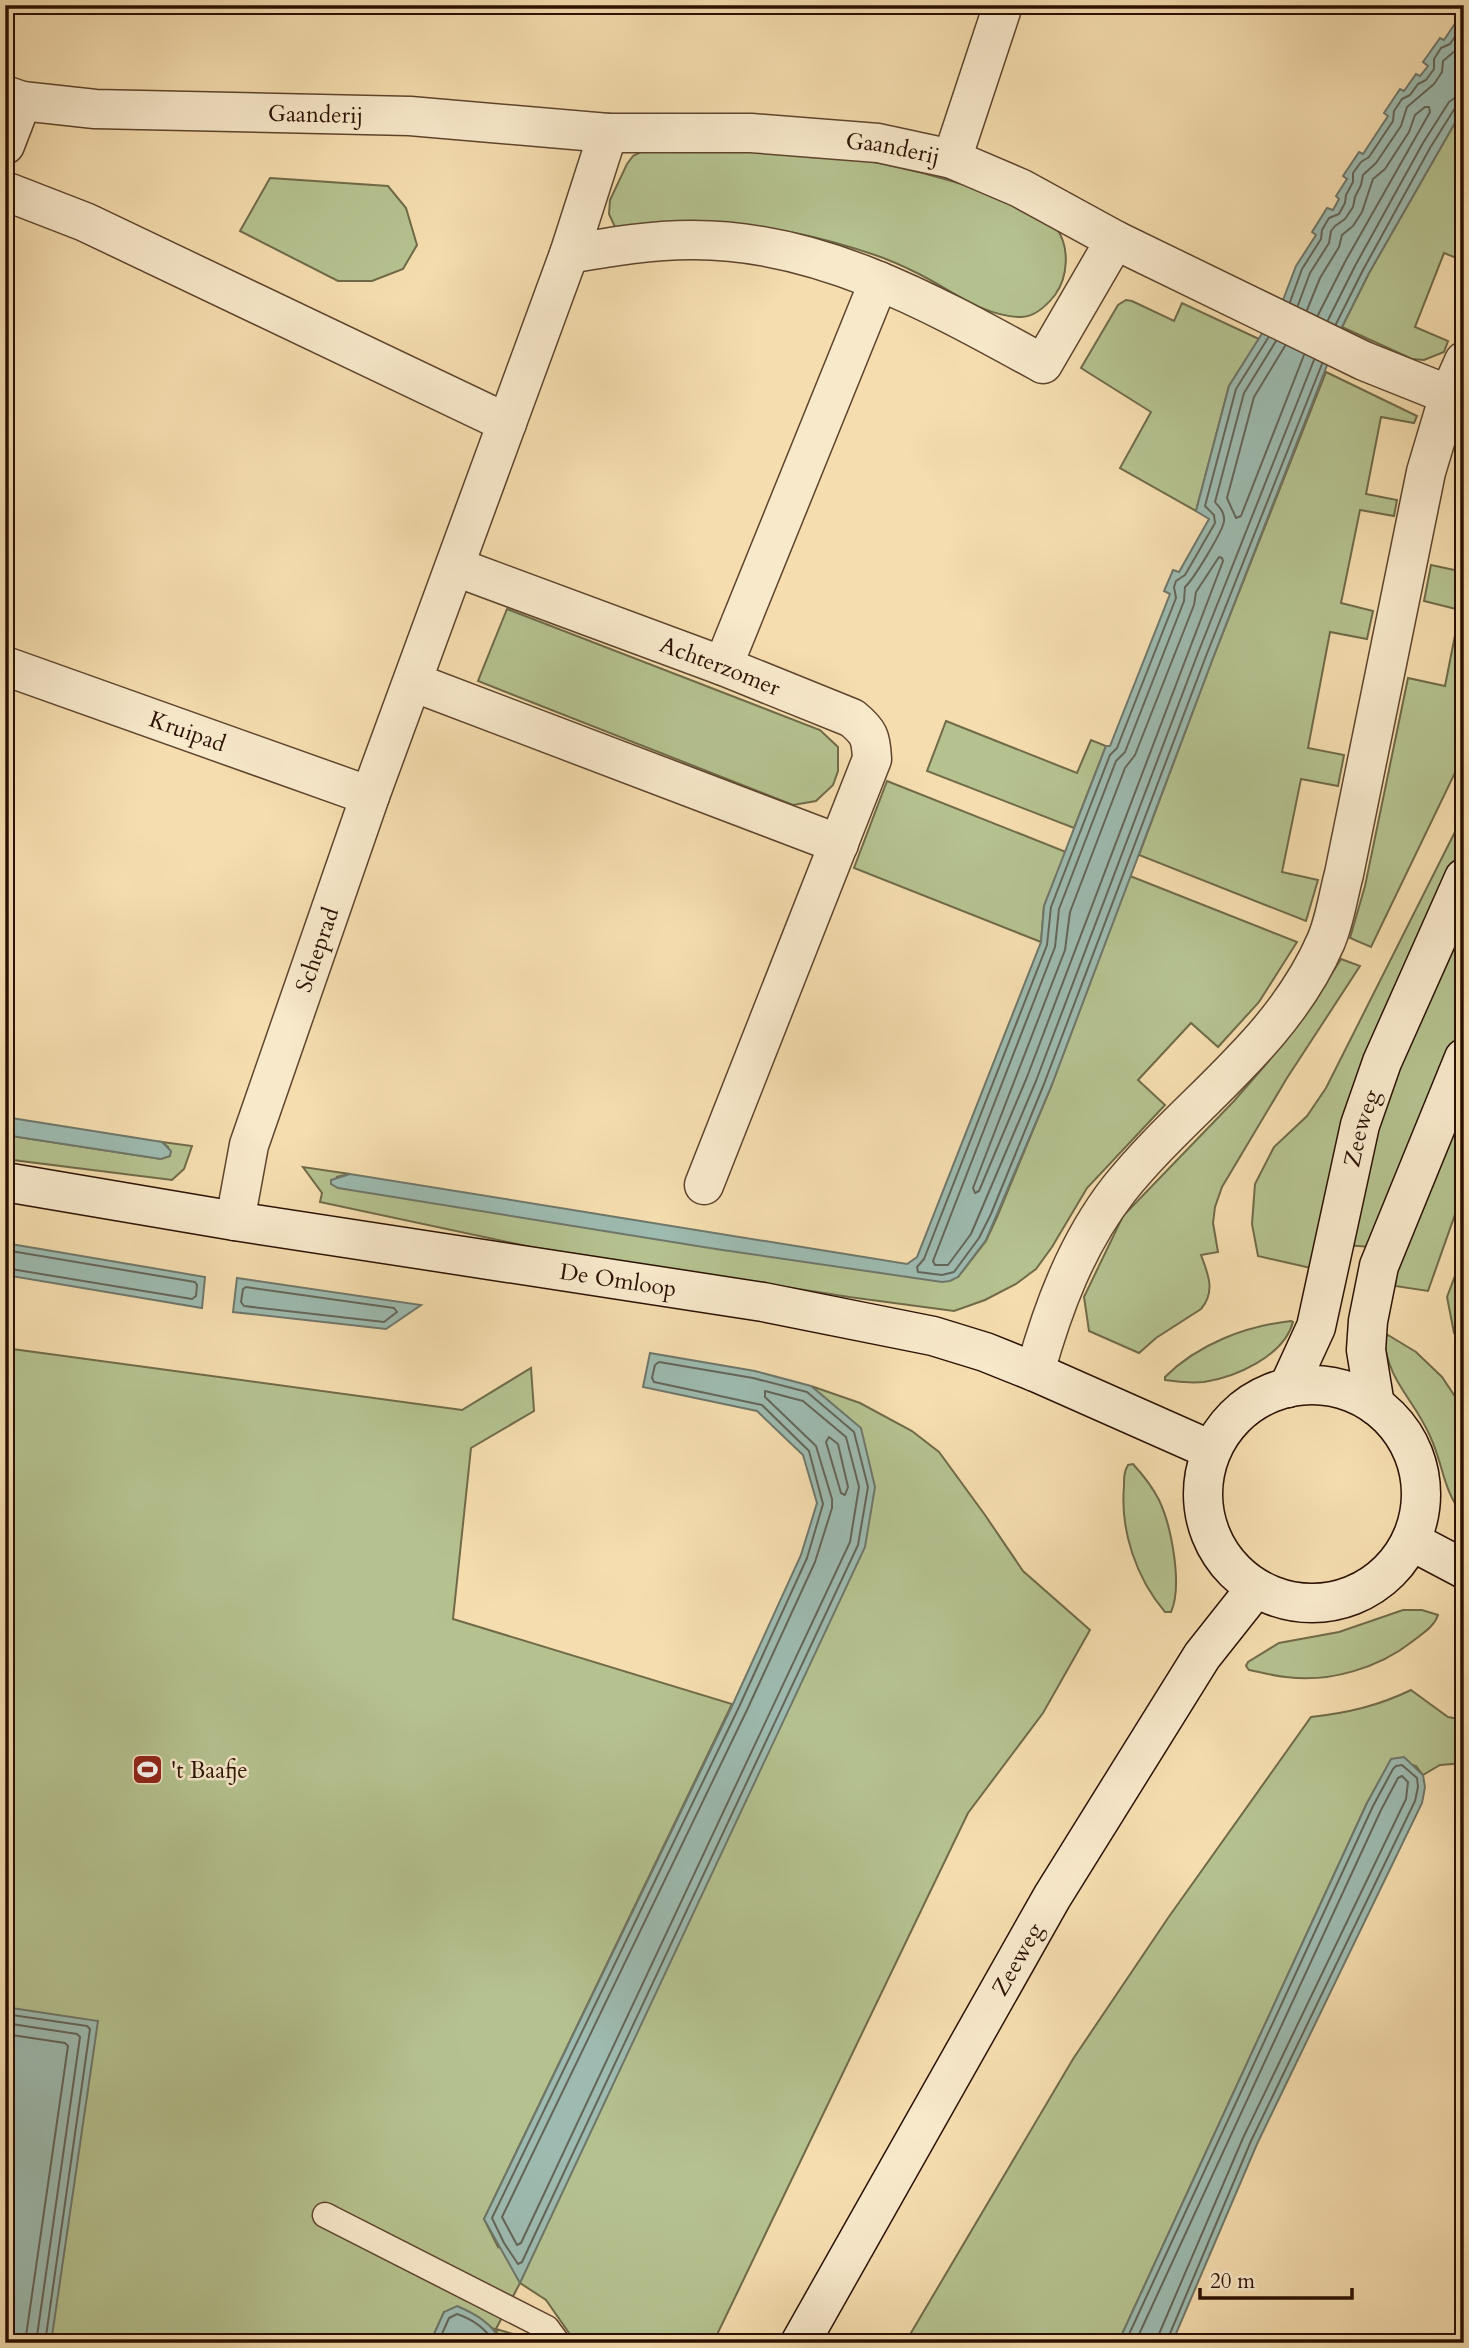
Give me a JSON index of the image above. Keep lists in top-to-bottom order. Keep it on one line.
{"streets":{"street":["Gaanderij","Achterzomer","Kruipad","Scheprad","Zeeweg","De Omloop"]},"crossings":[["Kruipad","Scheprad"],["Scheprad","De Omloop"],["Zeeweg","De Omloop"]],"places":{"sports":["'t Baafje"]},"scale_bar":"20 m"}
